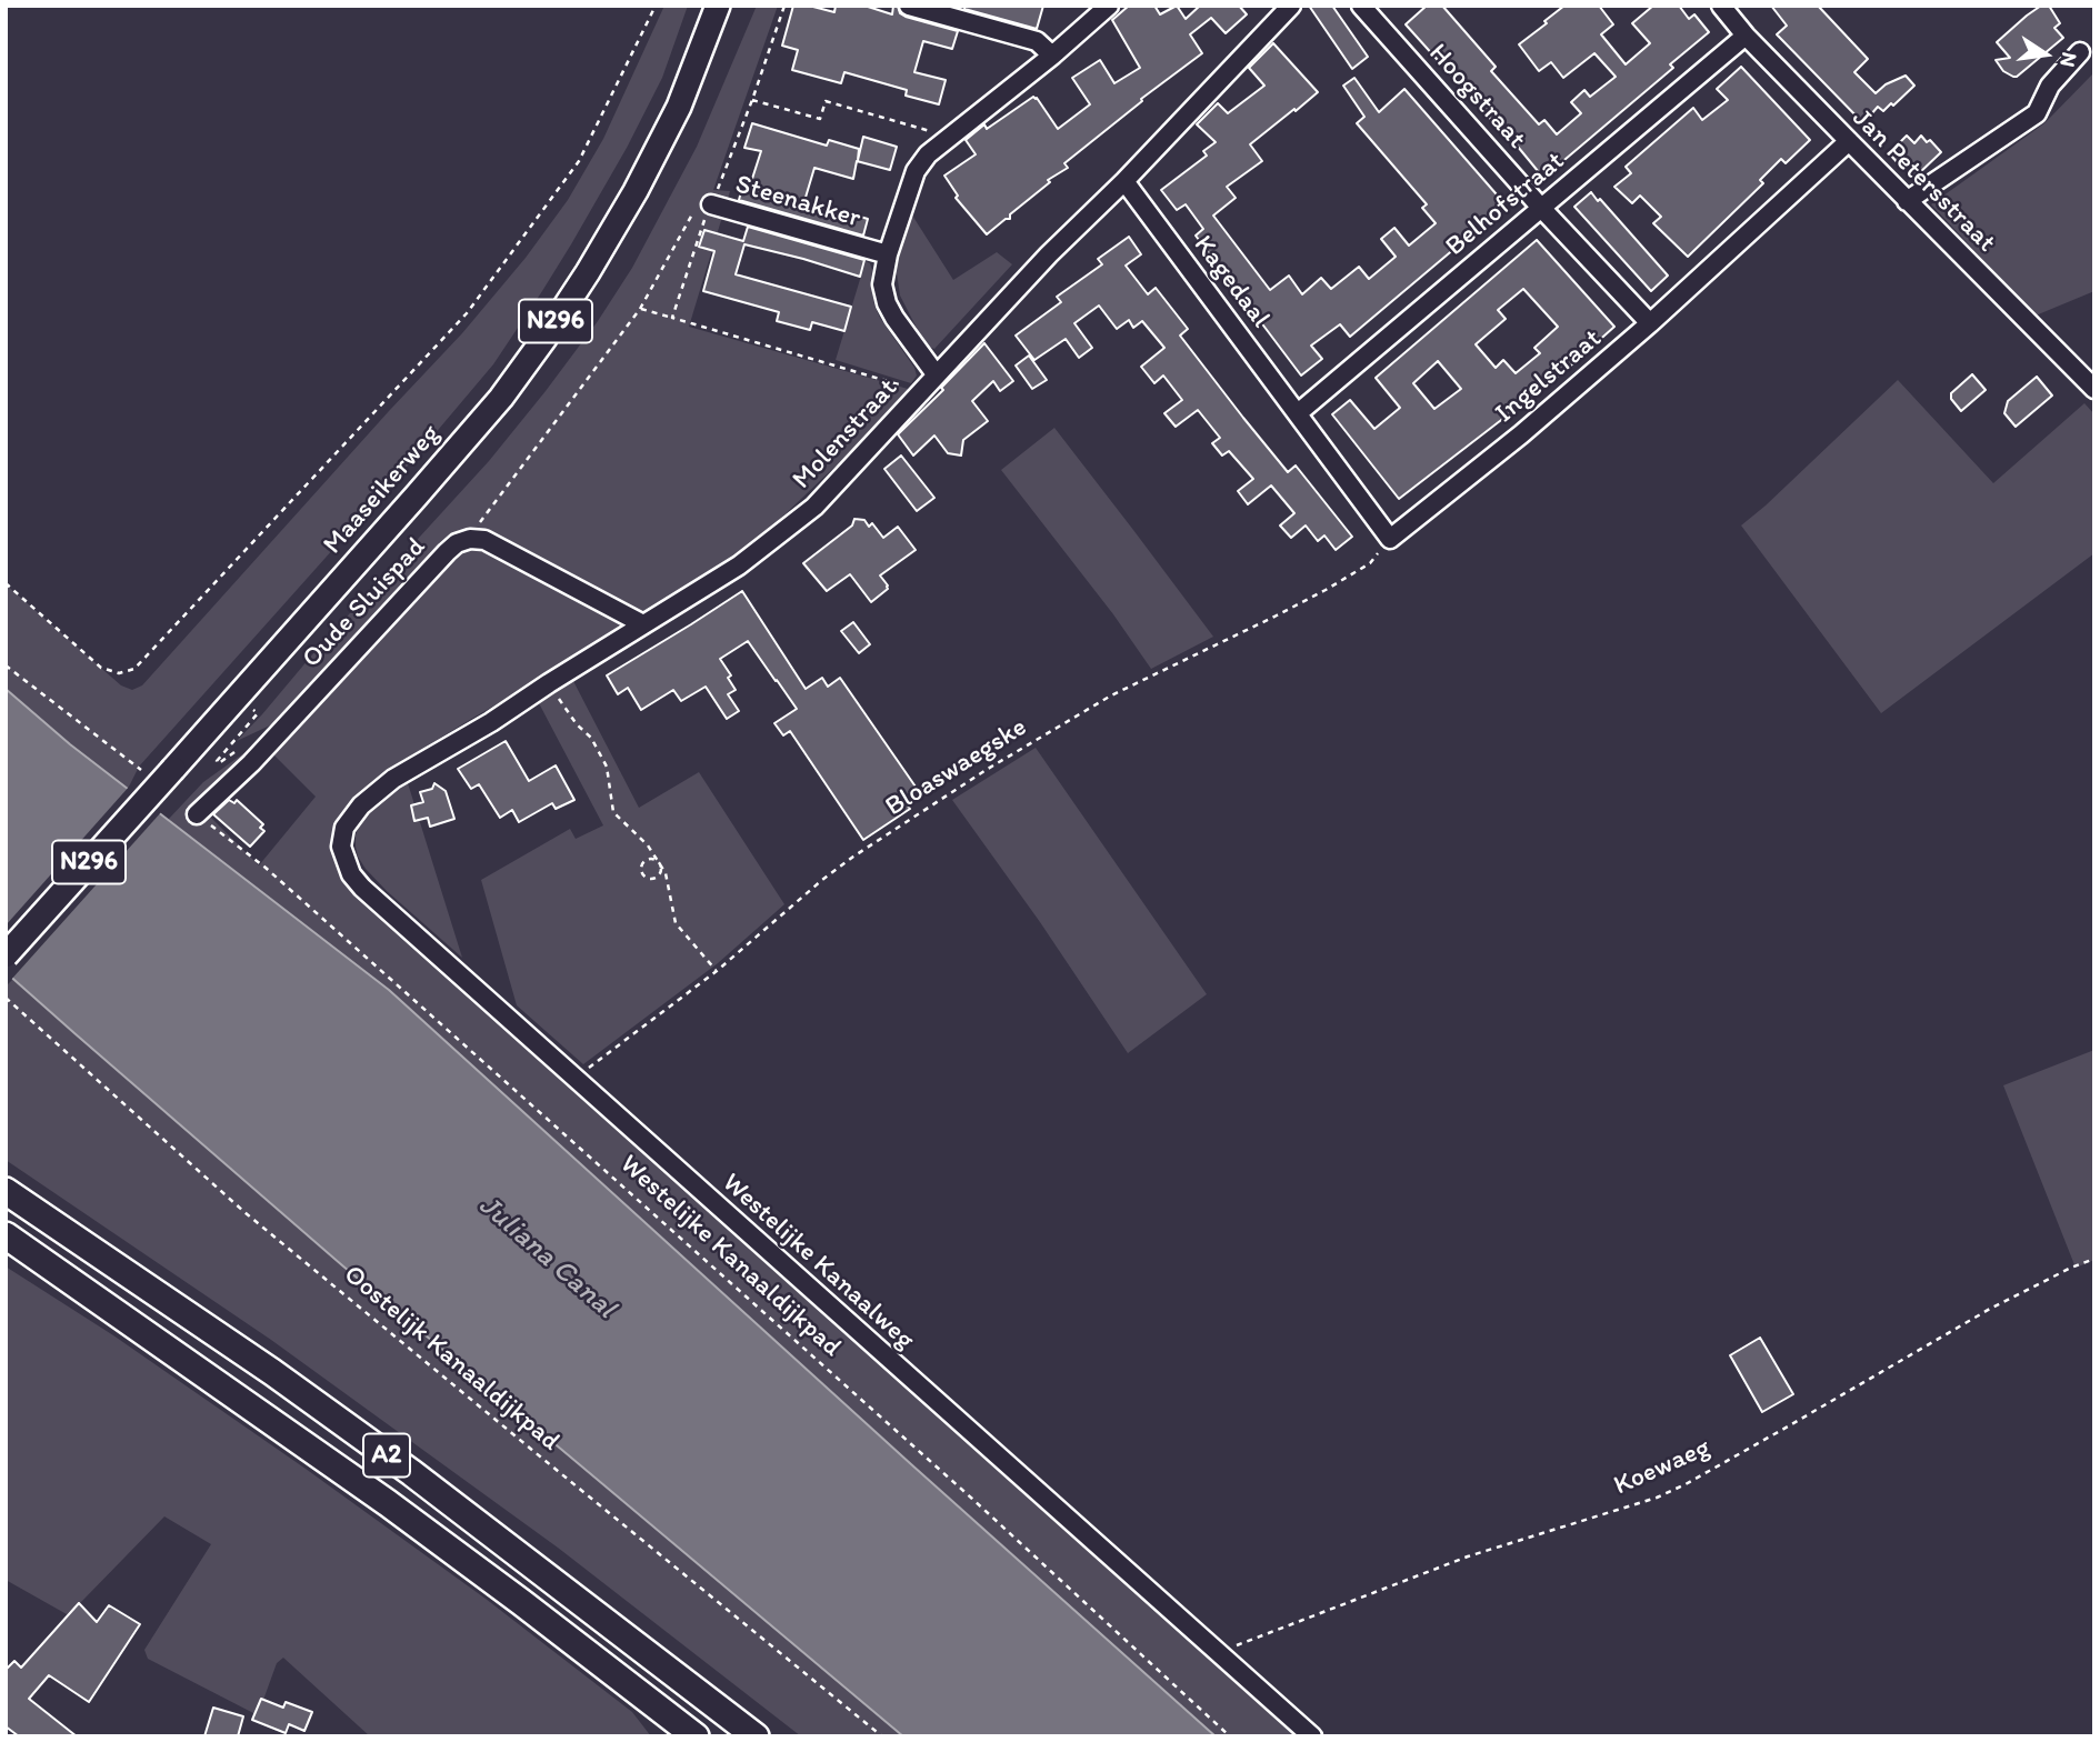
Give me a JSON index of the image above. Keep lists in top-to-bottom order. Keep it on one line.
{"streets":{"highway":["A2"],"main road":["N296","Maaseikerweg"],"street":["Hoogstraat","Jan Petersstraat","Steenakker","Belhofstraat","Kagedaal","Ingelstraat","Molenstraat","Oude Sluispad","Westelijke Kanaalweg"],"path":["Bloaswaegske","Westelijke Kanaaldijkpad","Oostelijk Kanaaldijkpad","Koewaeg"]},"crossings":[["Hoogstraat","Belhofstraat"],["Hoogstraat","Ingelstraat"],["Jan Petersstraat","Belhofstraat"],["Jan Petersstraat","Ingelstraat"],["Steenakker","Molenstraat"],["Belhofstraat","Kagedaal"],["Kagedaal","Molenstraat"],["Ingelstraat","Bloaswaegske"],["Molenstraat","Oude Sluispad"],["Molenstraat","Westelijke Kanaalweg"],["Oude Sluispad","Westelijke Kanaaldijkpad"],["Bloaswaegske","Westelijke Kanaalweg"],["Westelijke Kanaalweg","Koewaeg"]],"water":["Juliana Canal"],"north":"right"}
